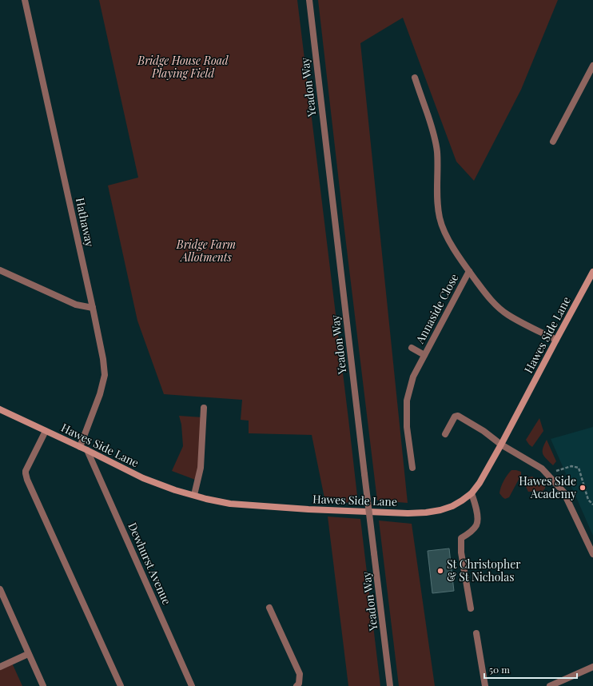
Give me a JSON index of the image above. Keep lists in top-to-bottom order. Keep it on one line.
{"streets":{"main road":["Hawes Side Lane"],"street":["Yeadon Way","Hathaway","Annaside Close","Dewhurst Avenue"]},"crossings":[["Hathaway","Hawes Side Lane"],["Hawes Side Lane","Dewhurst Avenue"]],"parks":["Bridge House Road Playing Field","Bridge Farm Allotments"],"places":["Hawes Side Academy","St Christopher & St Nicholas"],"scale_bar":"50 m"}
